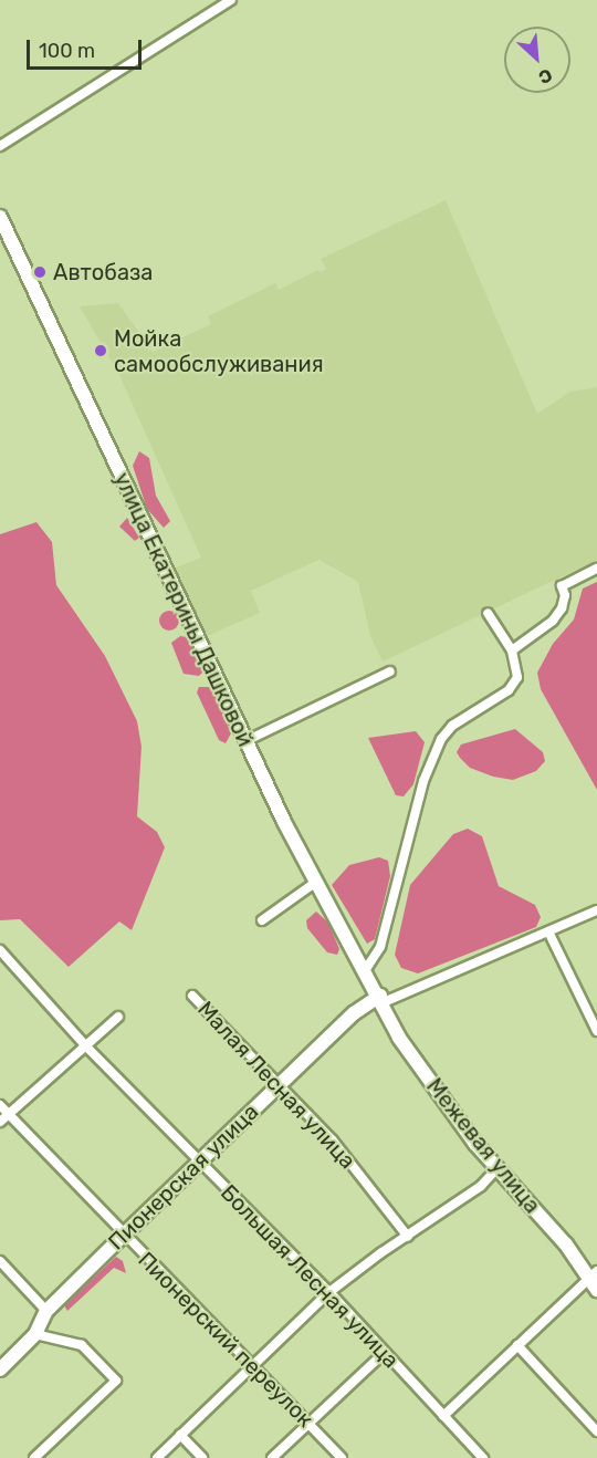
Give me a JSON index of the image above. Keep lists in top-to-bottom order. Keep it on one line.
{"streets":{"street":["улица Екатерины Дашковой","Малая Лесная улица","Межевая улица","Пионерская улица","Большая Лесная улица","Пионерский переулок"]},"crossings":[["улица Екатерины Дашковой","Межевая улица"],["улица Екатерины Дашковой","Пионерская улица"],["Малая Лесная улица","Пионерская улица"],["Межевая улица","Пионерская улица"],["Пионерская улица","Большая Лесная улица"],["Пионерская улица","Пионерский переулок"]],"places":["Автобаза","Мойка самообслуживания"],"scale_bar":"100 m","north":"bottom right"}
